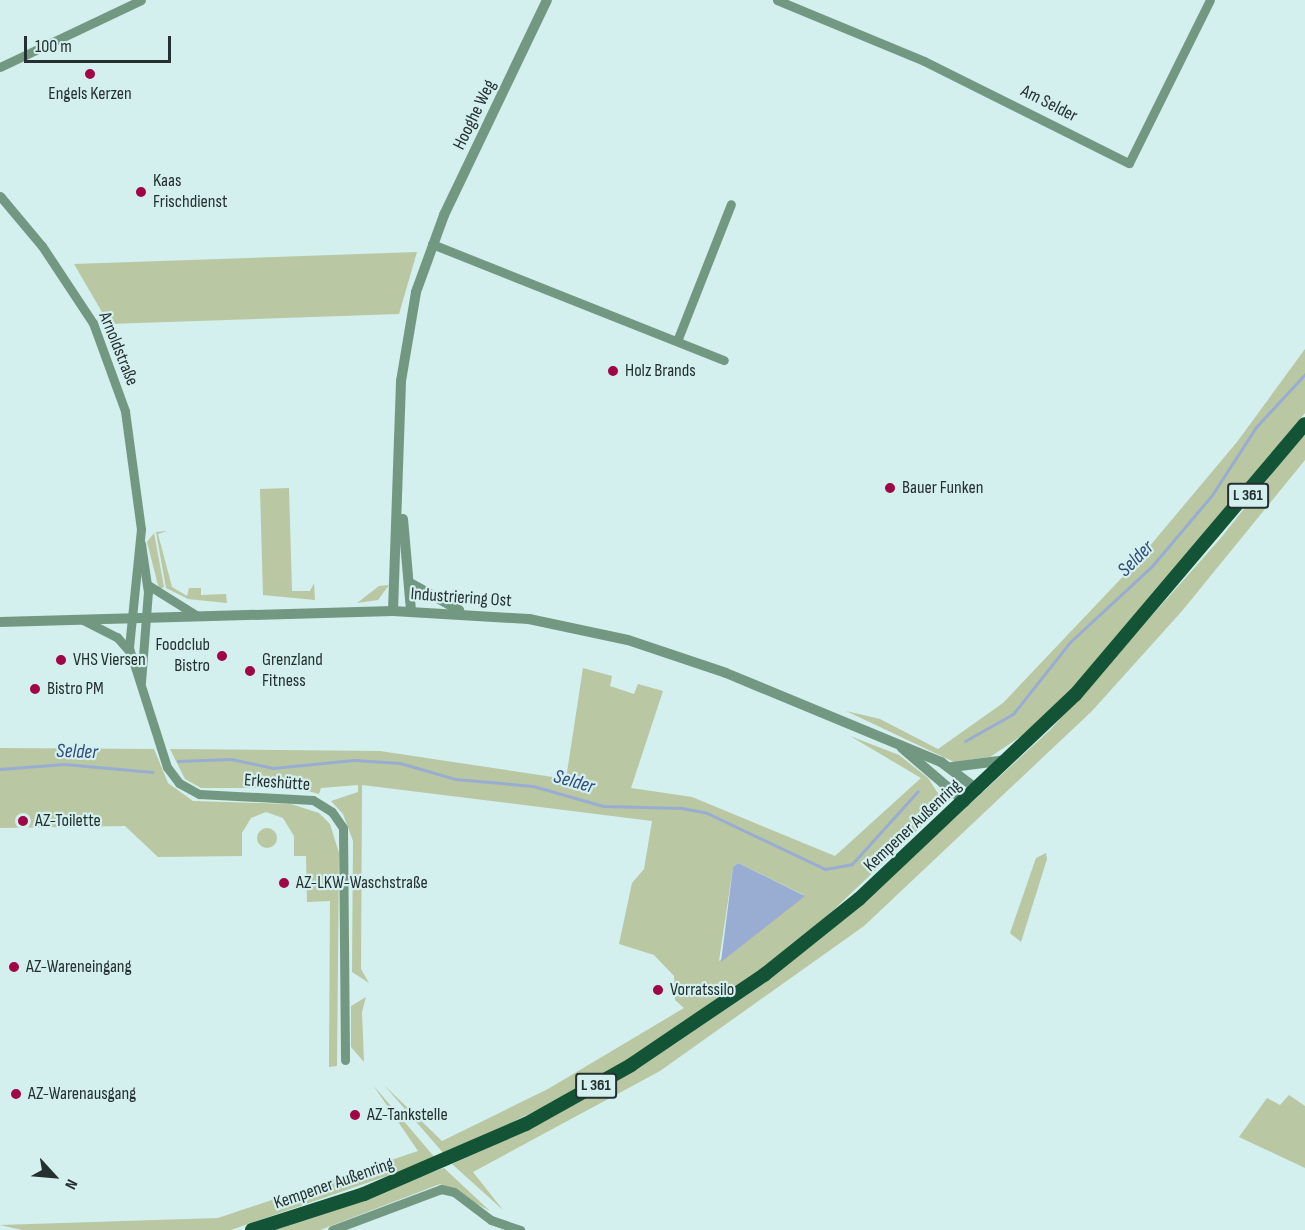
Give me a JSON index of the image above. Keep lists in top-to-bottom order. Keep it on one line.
{"streets":{"main road":["L 361","Kempener Außenring"],"street":["Am Selder","Hooghe Weg","Arnoldstraße","Industriering Ost","Erkeshütte"]},"crossings":[["Hooghe Weg","Industriering Ost"],["Arnoldstraße","Industriering Ost"],["Arnoldstraße","Erkeshütte"],["Industriering Ost","Erkeshütte"],["Industriering Ost","Kempener Außenring"]],"water":["Selder"],"places":["Engels Kerzen","Kaas Frischdienst","Holz Brands","Bauer Funken","Foodclub Bistro","VHS Viersen","Grenzland Fitness","Bistro PM","AZ-Toilette","AZ-LKW-Waschstraße","AZ-Wareneingang","Vorratssilo","AZ-Warenausgang","AZ-Tankstelle"],"scale_bar":"100 m","north":"bottom right"}
